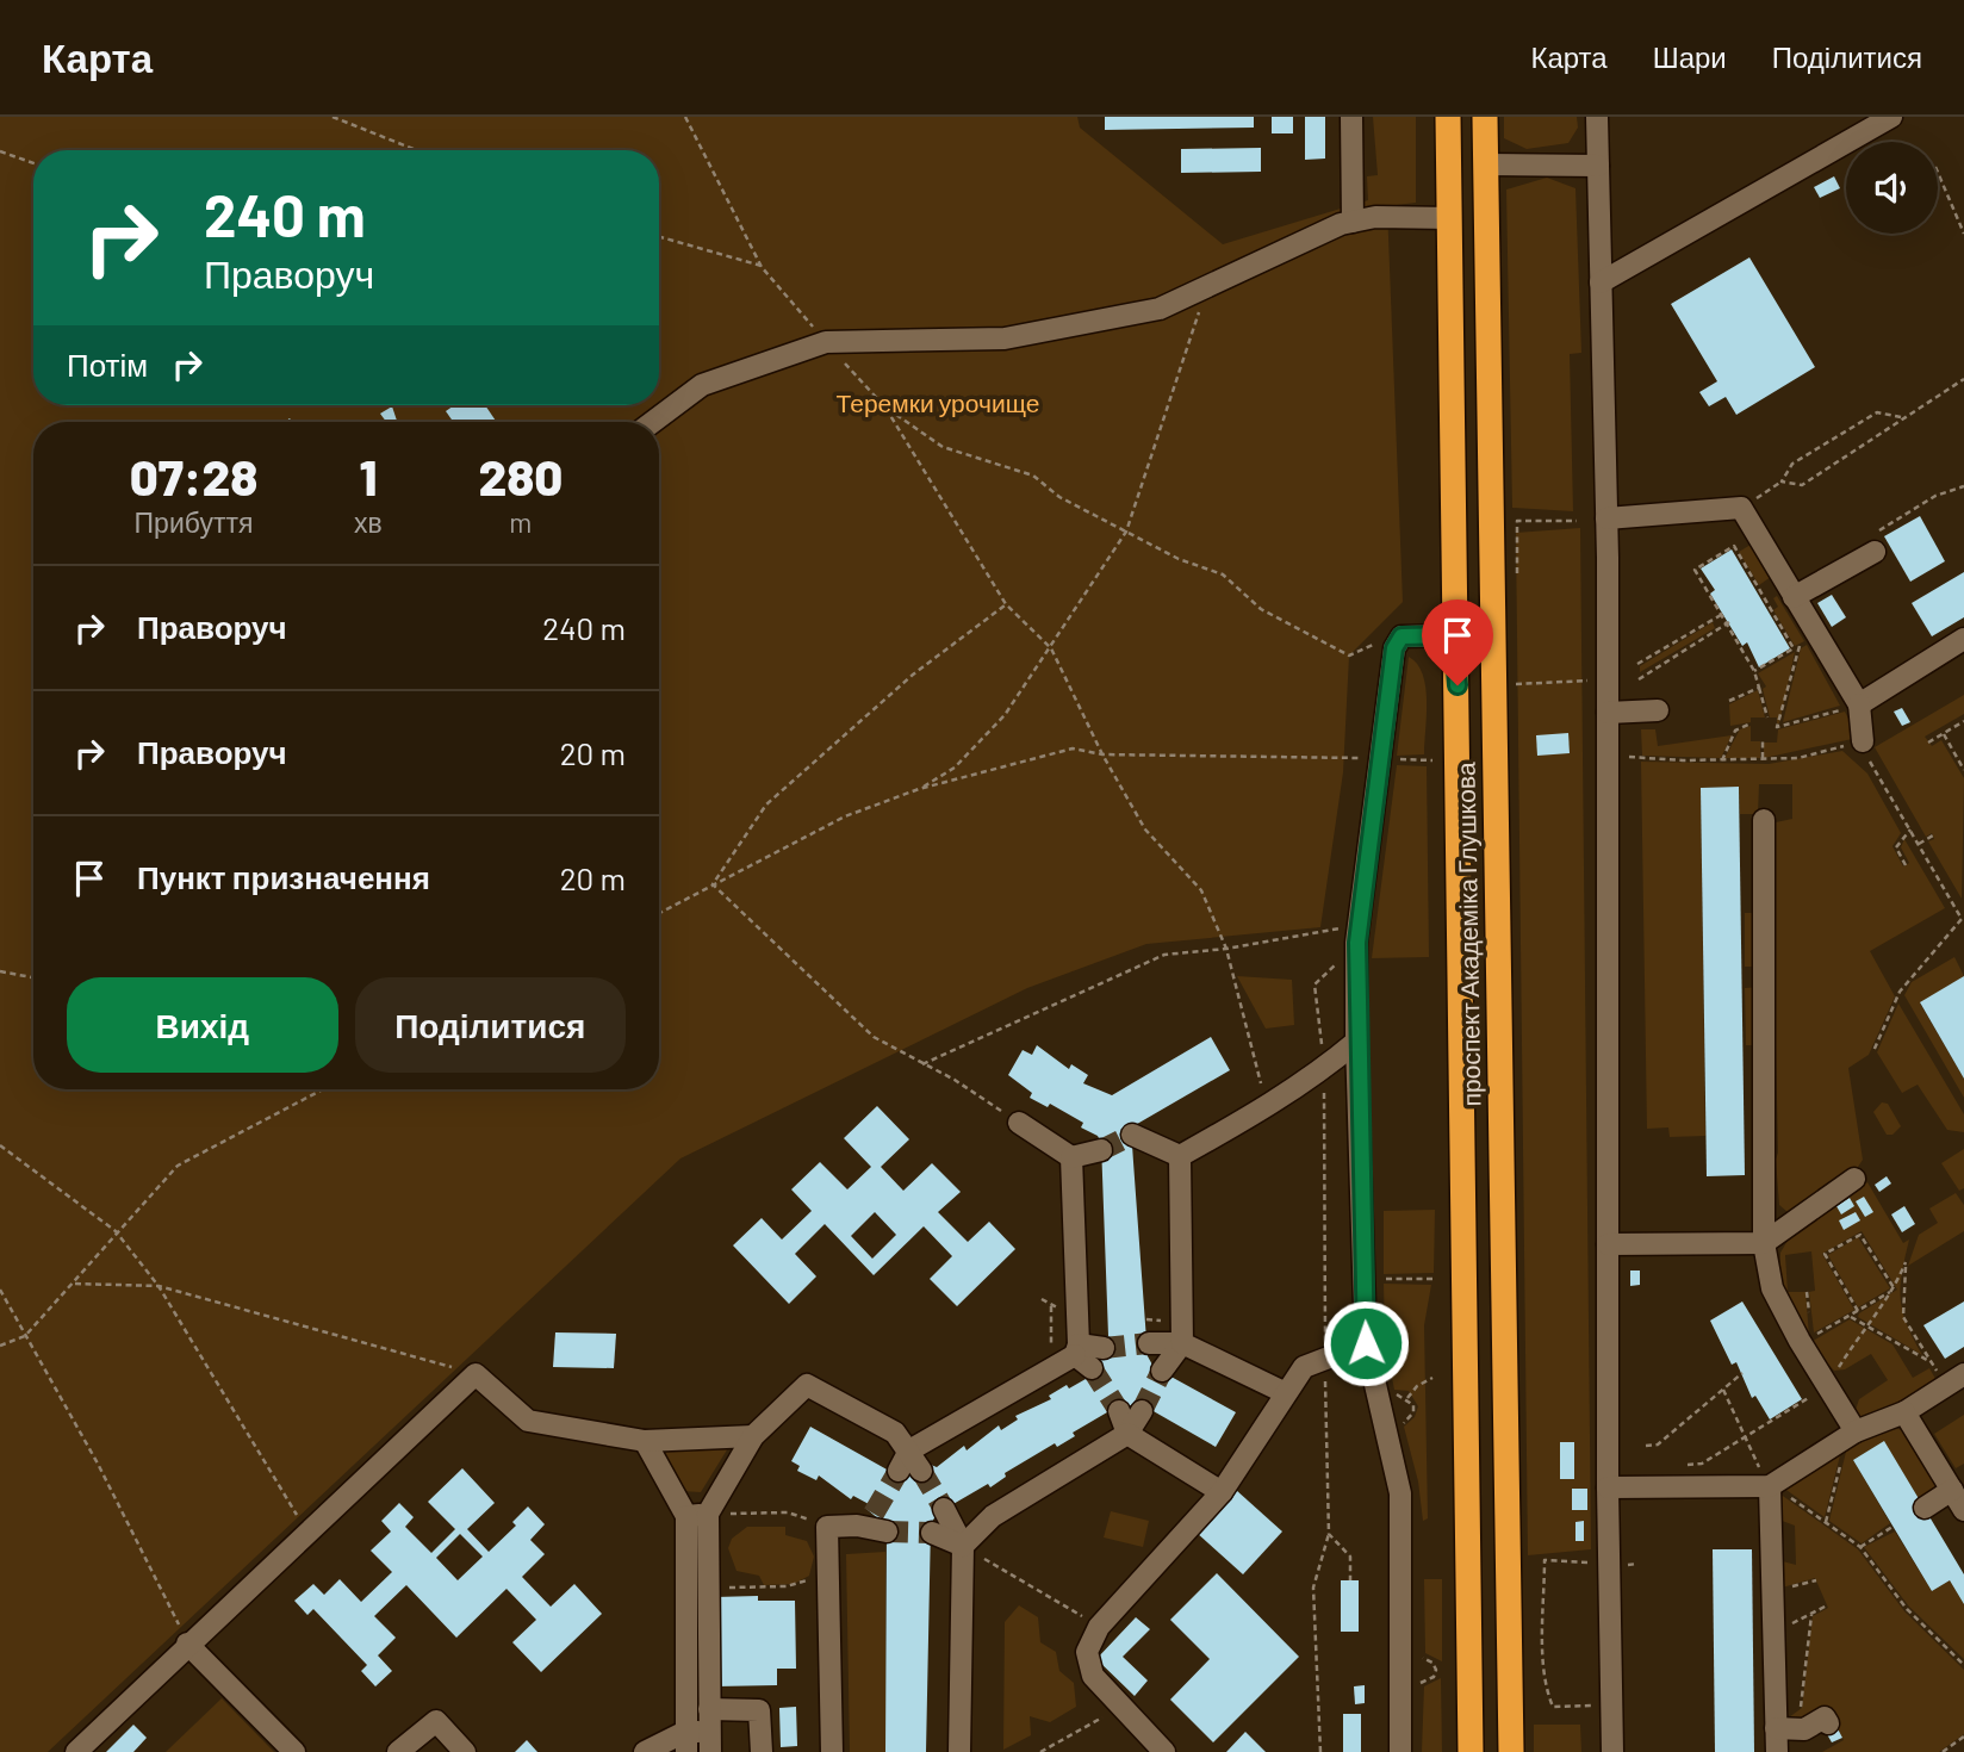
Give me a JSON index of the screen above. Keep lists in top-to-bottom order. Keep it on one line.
{"streets":{"highway":["проспект Академіка Глушкова"]},"parks":["Теремки урочище"],"page":{"header":"Карта","nav":["Карта","Шари","Поділитися"],"turn":["240 m","Праворуч"],"then":"Потім","eta":["07:28","Прибуття","1","хв","280","m"],"list":[{"name":"Праворуч","value":"240 m"},{"name":"Праворуч","value":"20 m"},{"name":"Пункт призначення","value":"20 m"}],"buttons":["Вихід","Поділитися"]}}
